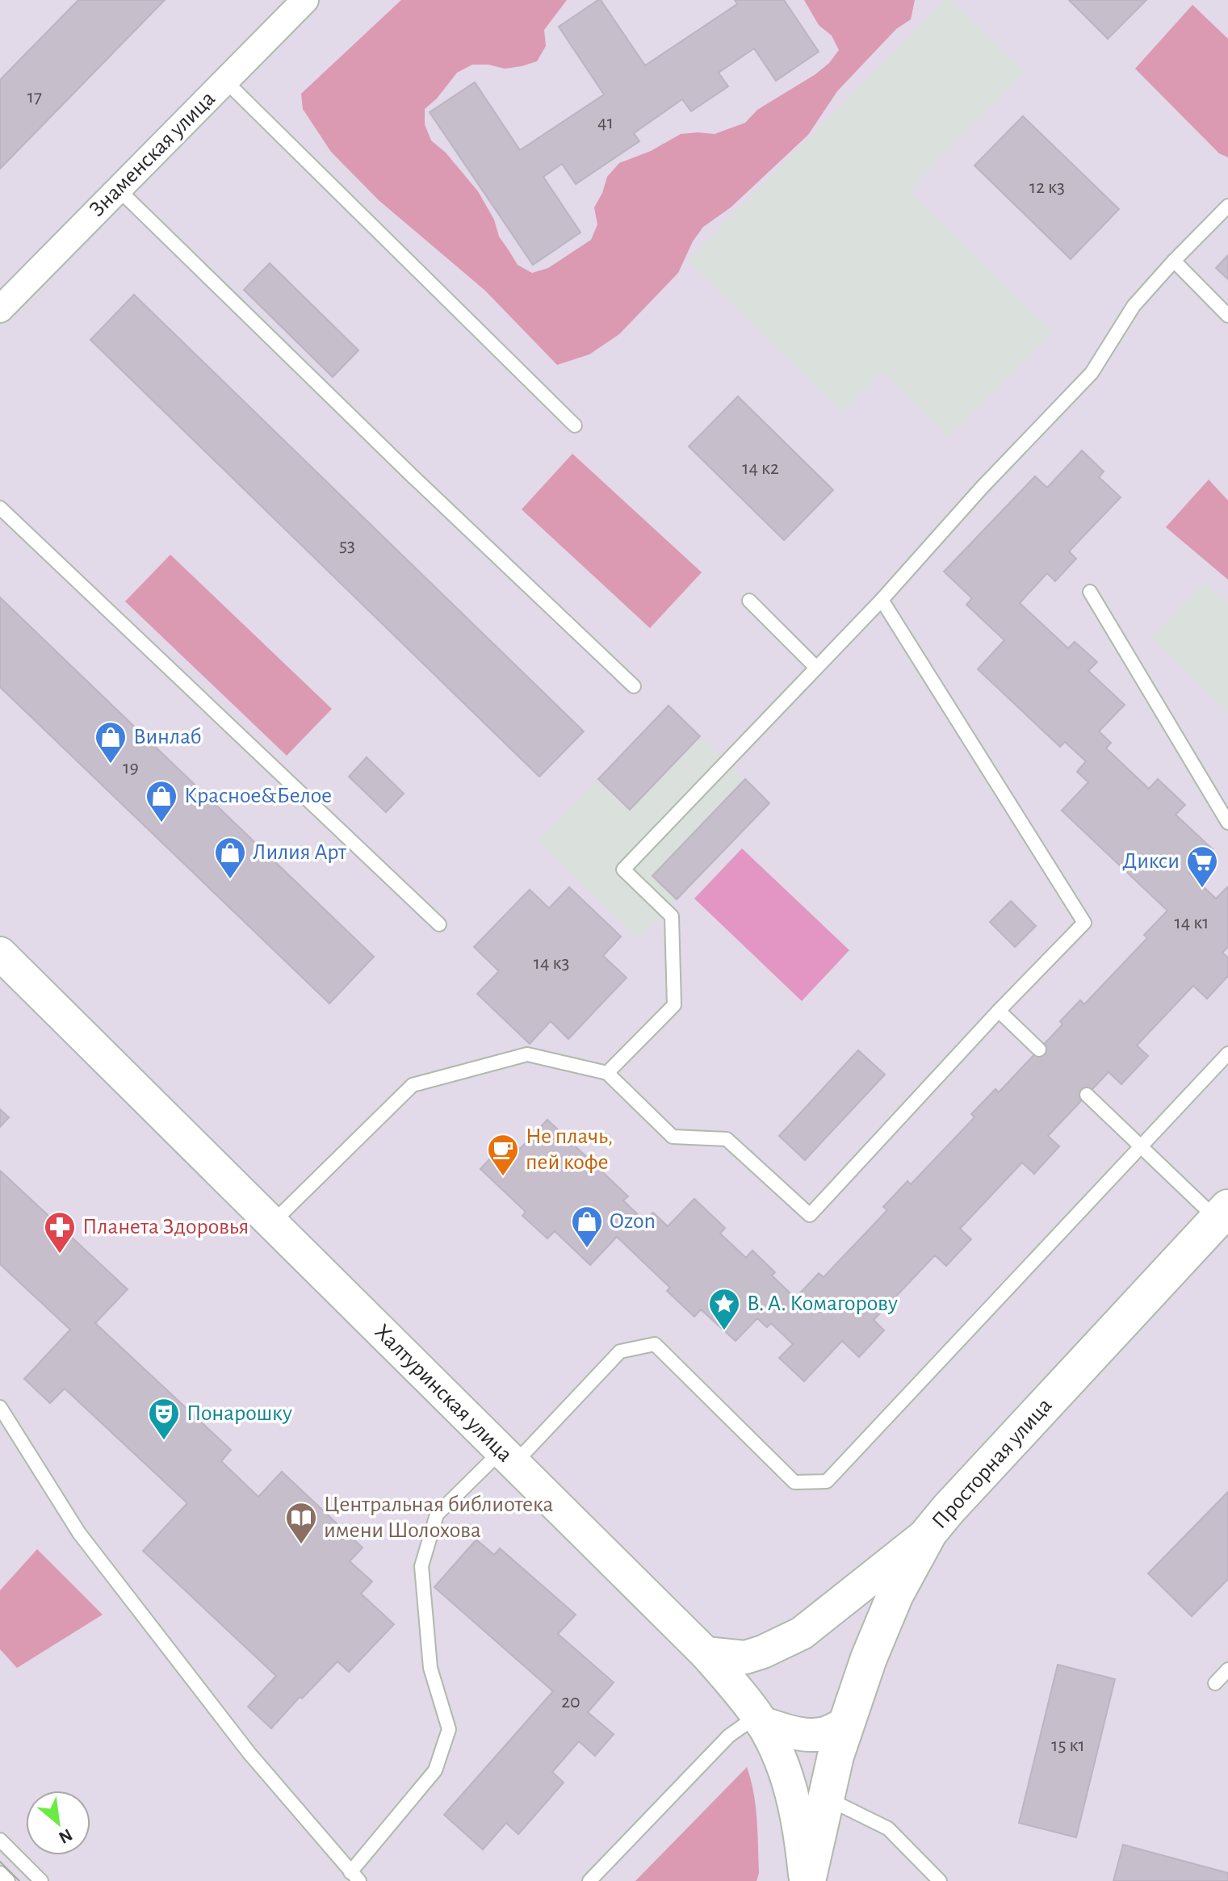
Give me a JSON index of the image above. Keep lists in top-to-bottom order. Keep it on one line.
{"streets":{"main road":["Просторная улица"],"street":["Знаменская улица","Халтуринская улица"]},"crossings":[["Халтуринская улица","Просторная улица"]],"places":{"shop":["Винлаб","Красное&Белое","Лилия Арт","Ozon"],"supermarket":["Дикси"],"cafe":["Не плачь, пей кофе"],"pharmacy":["Планета Здоровья"],"place":["В. А. Комагорову"],"theatre":["Понарошку"],"library":["Центральная библиотека имени Шолохова"]},"house_numbers":["17","41","12 к3","14 к2","53","19","14 к1","14 к3","20","15 к1"],"north":"bottom right"}
